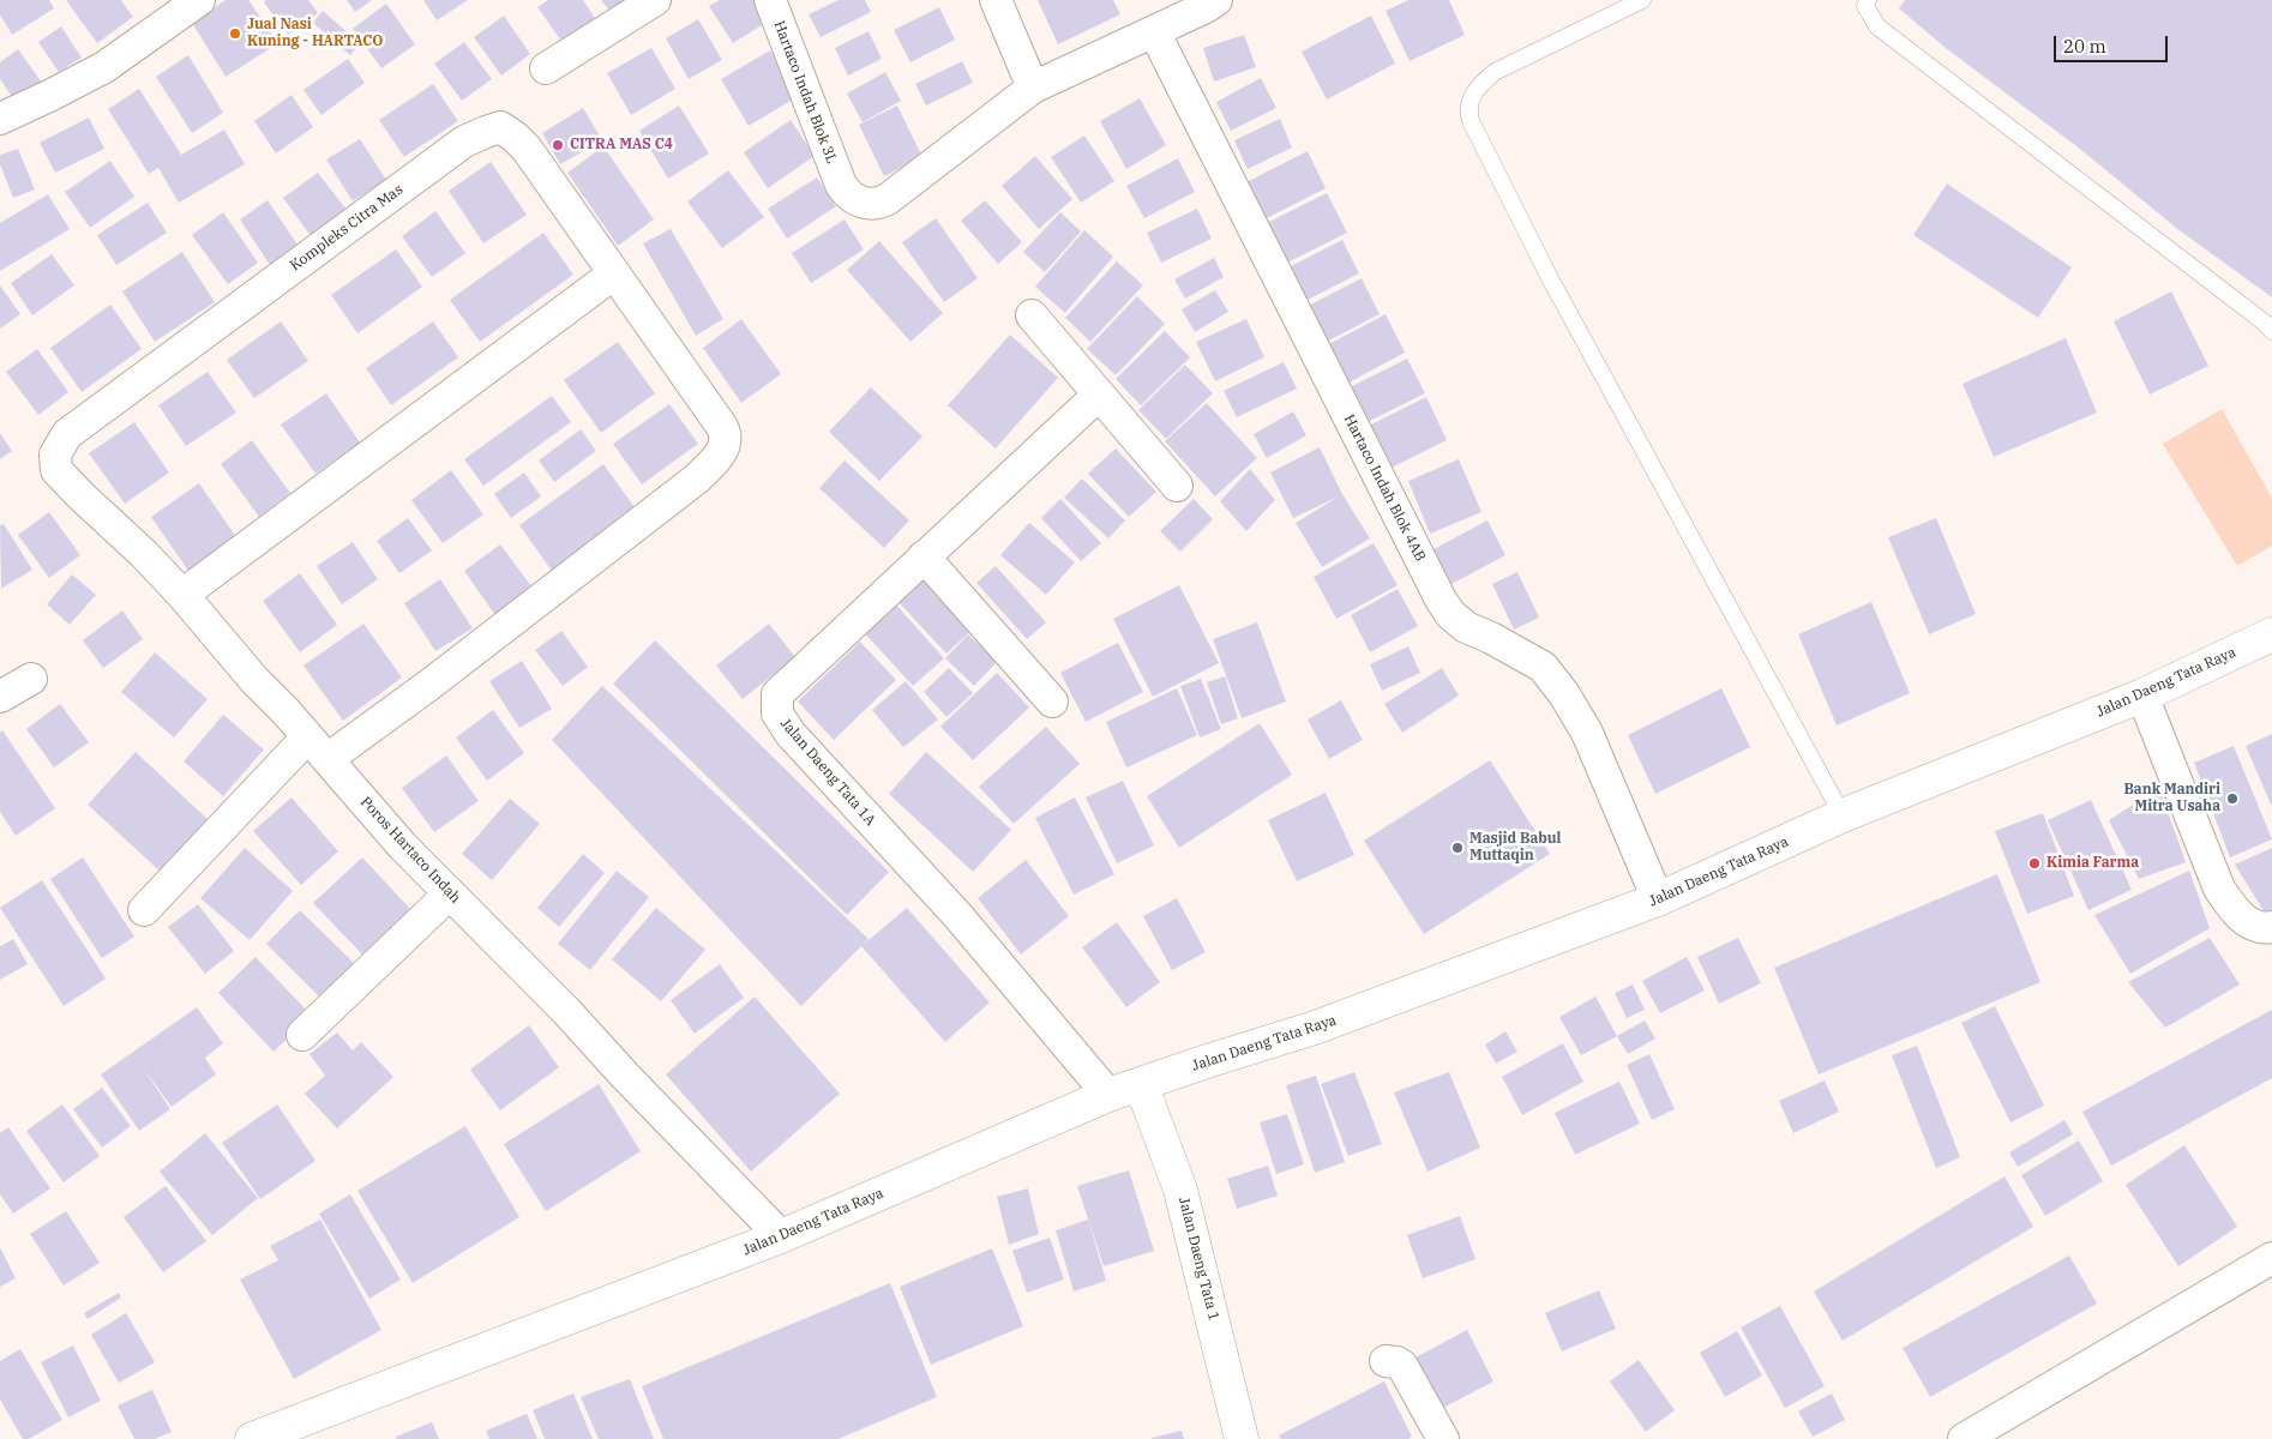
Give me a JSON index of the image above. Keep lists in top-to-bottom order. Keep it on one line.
{"streets":{"main road":["Jalan Daeng Tata Raya","Jalan Daeng Tata 1"],"street":["Hartaco Indah Blok 3L","Kompleks Citra Mas","Hartaco Indah Blok 4AB","Jalan Daeng Tata 1A","Poros Hartaco Indah"]},"crossings":[["Kompleks Citra Mas","Poros Hartaco Indah"],["Hartaco Indah Blok 4AB","Jalan Daeng Tata Raya"],["Jalan Daeng Tata Raya","Jalan Daeng Tata 1A"],["Jalan Daeng Tata Raya","Poros Hartaco Indah"],["Jalan Daeng Tata Raya","Jalan Daeng Tata 1"]],"places":["Jual Nasi Kuning - HARTACO","CITRA MAS C4","Bank Mandiri Mitra Usaha","Masjid Babul Muttaqin","Kimia Farma"],"scale_bar":"20 m"}
